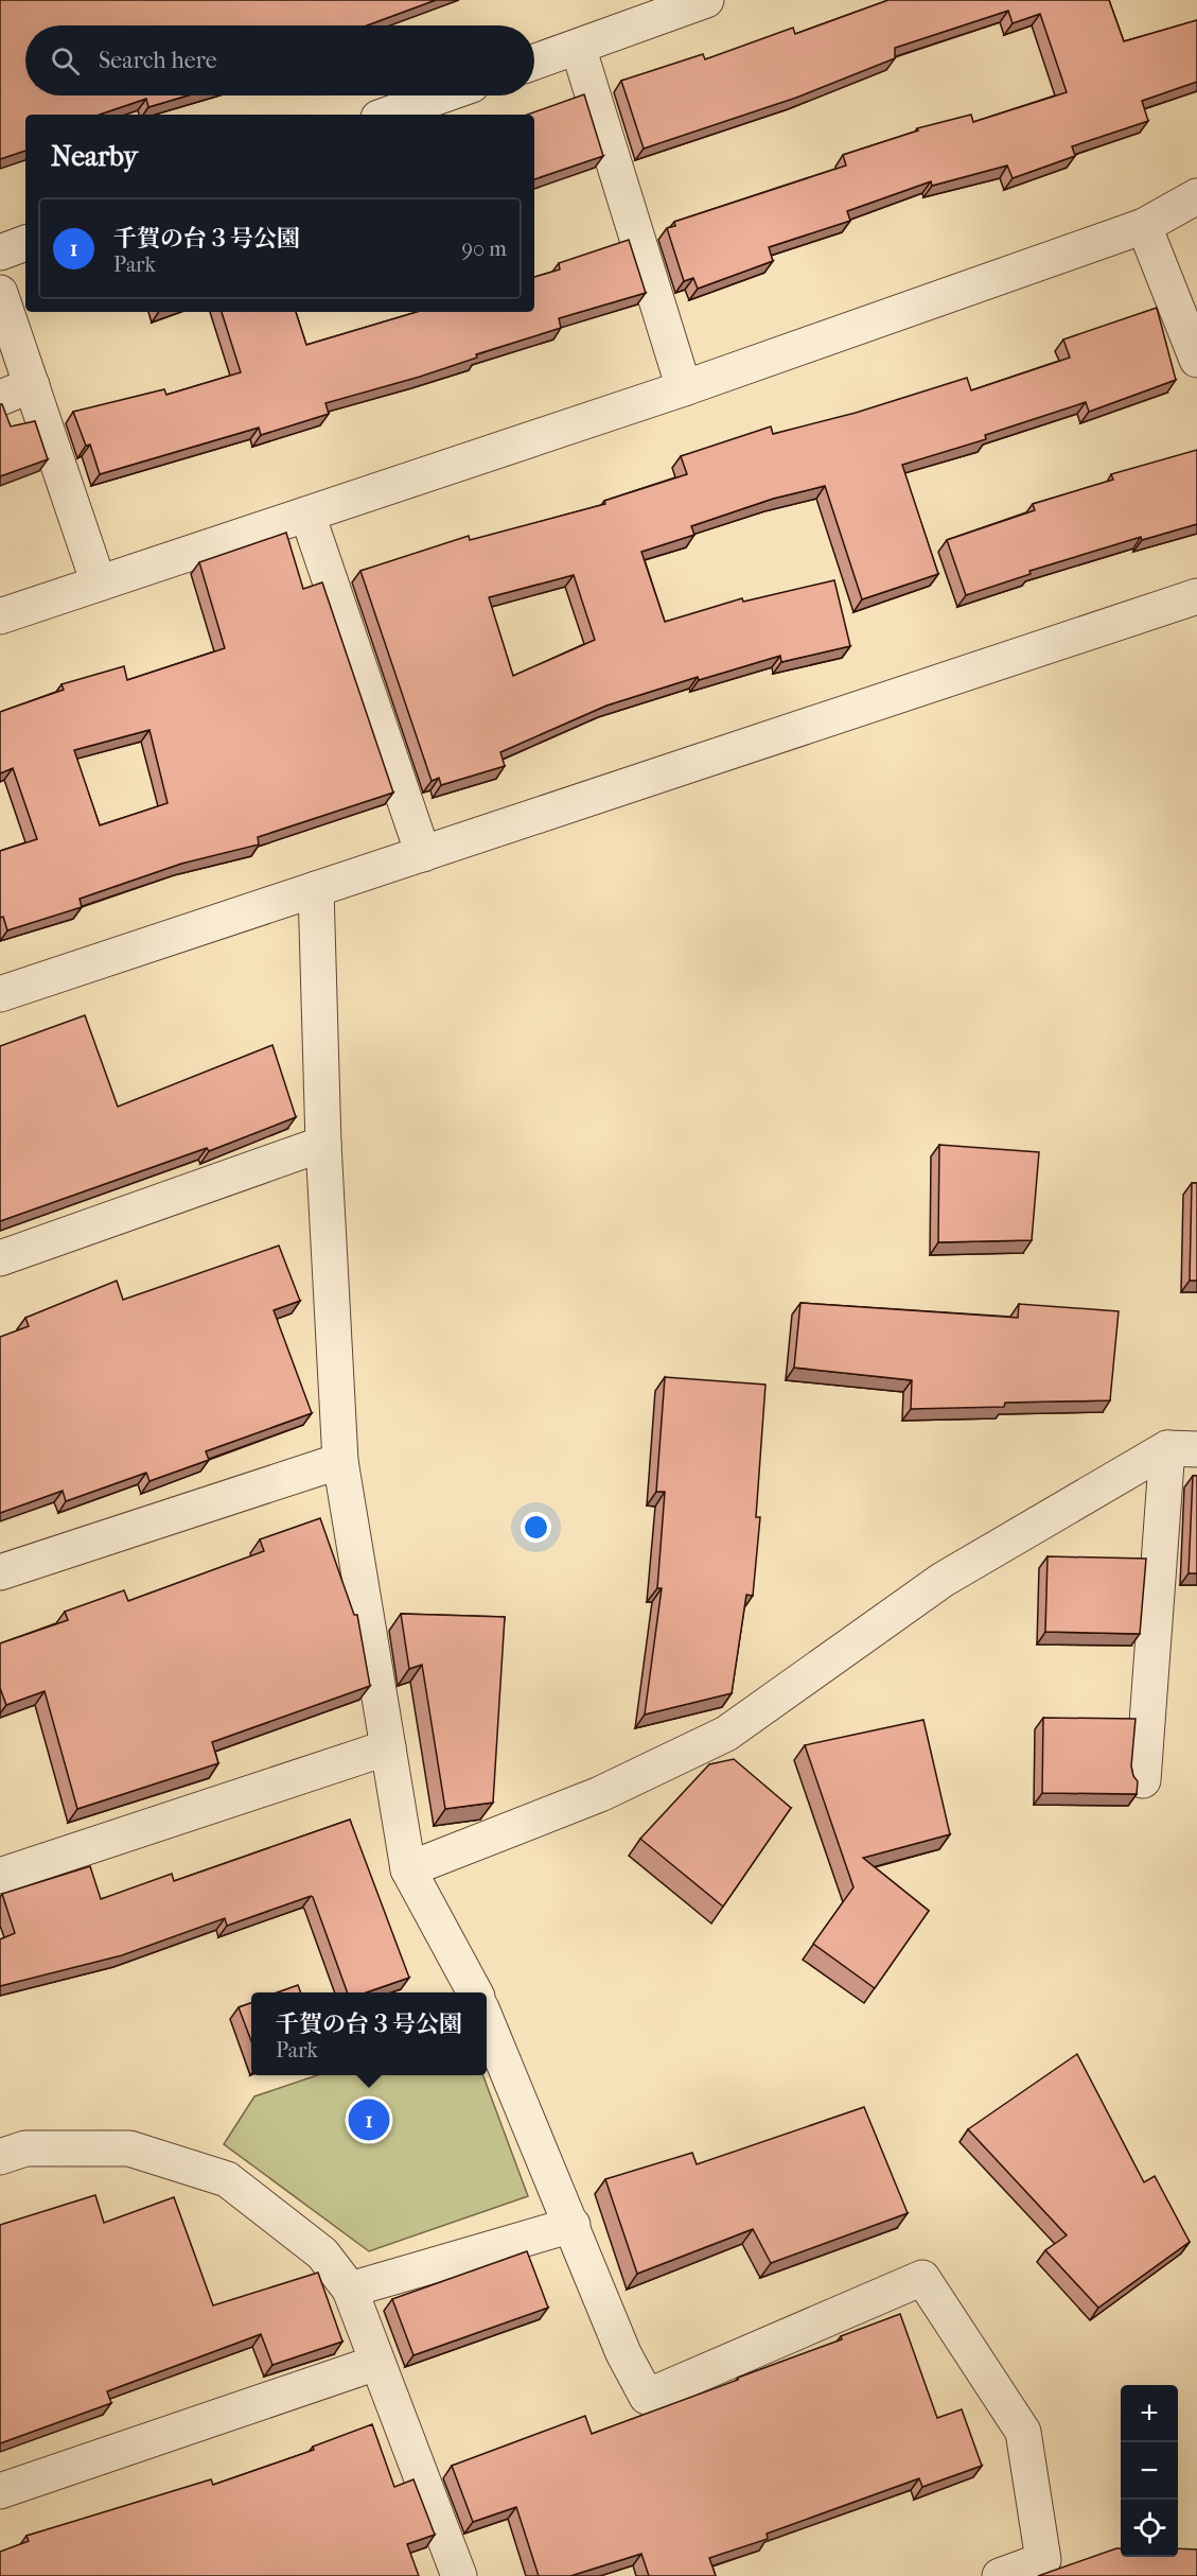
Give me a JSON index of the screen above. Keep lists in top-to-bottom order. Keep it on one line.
{"page":{"search":"Search here","heading":"Nearby","list":[{"mark":"1","name":"千賀の台３号公園","note":"Park","value":"90 m"}],"popup":["千賀の台３号公園","Park"],"pins":"1","map_buttons":["+","−"]}}
